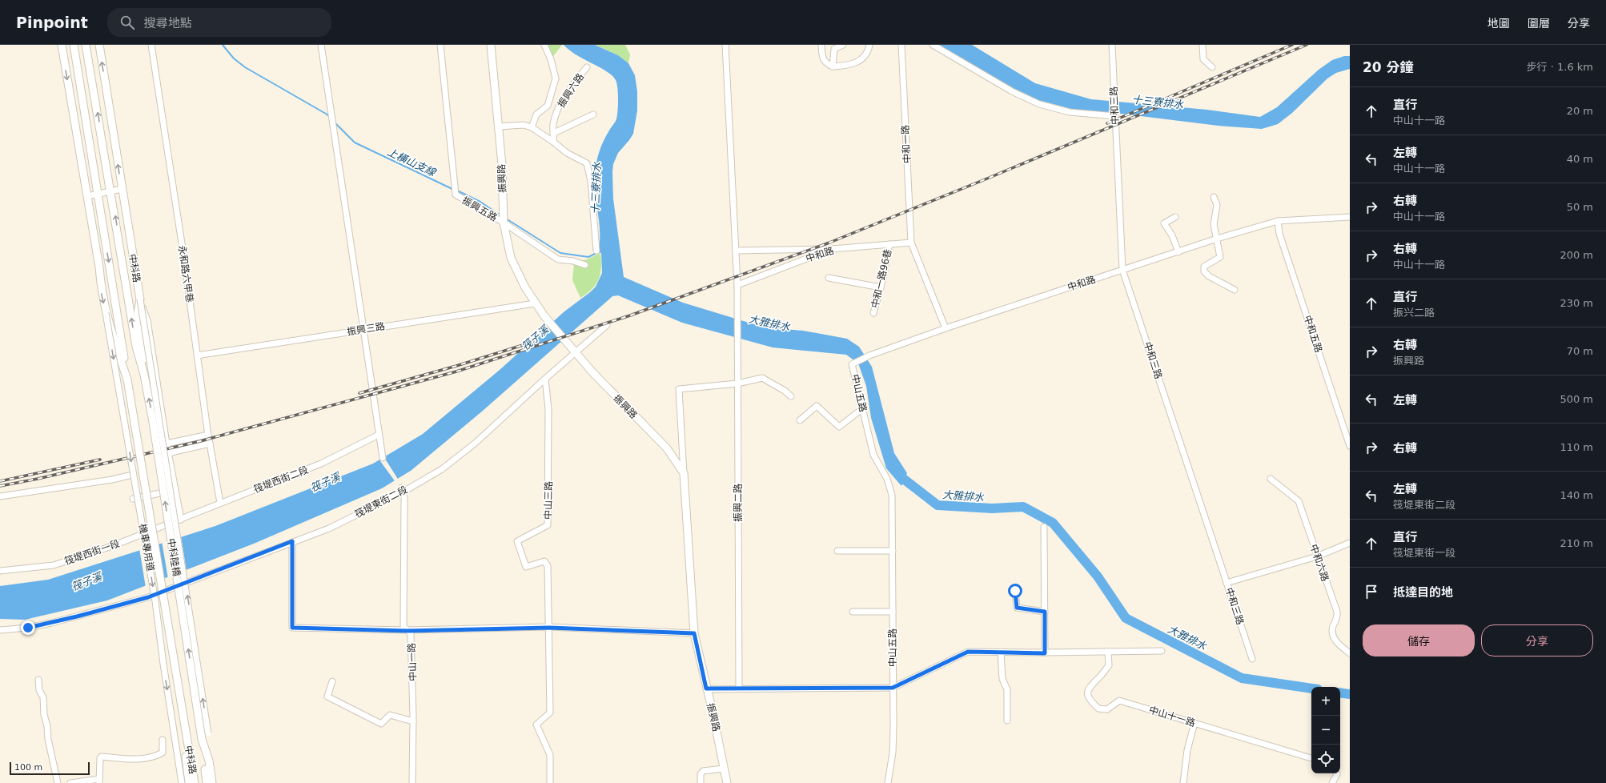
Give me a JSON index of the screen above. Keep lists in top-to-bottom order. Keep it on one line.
{"streets":{"street":["振興六路","中和三路","中和一路","振興路","振興五路","中和路","中科路","永和路六甲巷","中和一路96巷","振興三路","中和五路","中山五路","筏堤西街二段","中山三路","筏堤東街二段","振興二路","機車專用道","筏堤西街一段","中科陸橋","中和六路","中山一路","中山十一路"]},"crossings":[["中和三路","中和路"],["中和一路","中和路"],["振興路","振興五路"],["振興路","振興三路"],["中和路","中和一路96巷"],["中和路","中和五路"],["中和路","中山五路"],["中和路","振興二路"],["中科路","筏堤西街二段"],["中科路","筏堤西街一段"],["中科路","中科陸橋"],["永和路六甲巷","振興三路"],["永和路六甲巷","筏堤西街二段"],["筏堤西街二段","筏堤西街一段"],["中山三路","筏堤東街二段"],["筏堤東街二段","中山一路"]],"water":["十三寮排水","上橫山支線","大雅排水","筏子溪"],"scale_bar":"100 m","page":{"header":"Pinpoint","search":"搜尋地點","nav":["地圖","圖層","分享"],"heading":["20 分鐘","步行 · 1.6 km"],"list":[["直行","中山十一路","20 m"],["左轉","中山十一路","40 m"],["右轉","中山十一路","50 m"],["右轉","中山十一路","200 m"],["直行","振兴二路","230 m"],["右轉","振興路","70 m"],["左轉","500 m"],["右轉","110 m"],["左轉","筏堤東街二段","140 m"],["直行","筏堤東街一段","210 m"],"抵達目的地"],"buttons":["儲存","分享"],"map_buttons":["+","−"],"scale":"100 m"}}
